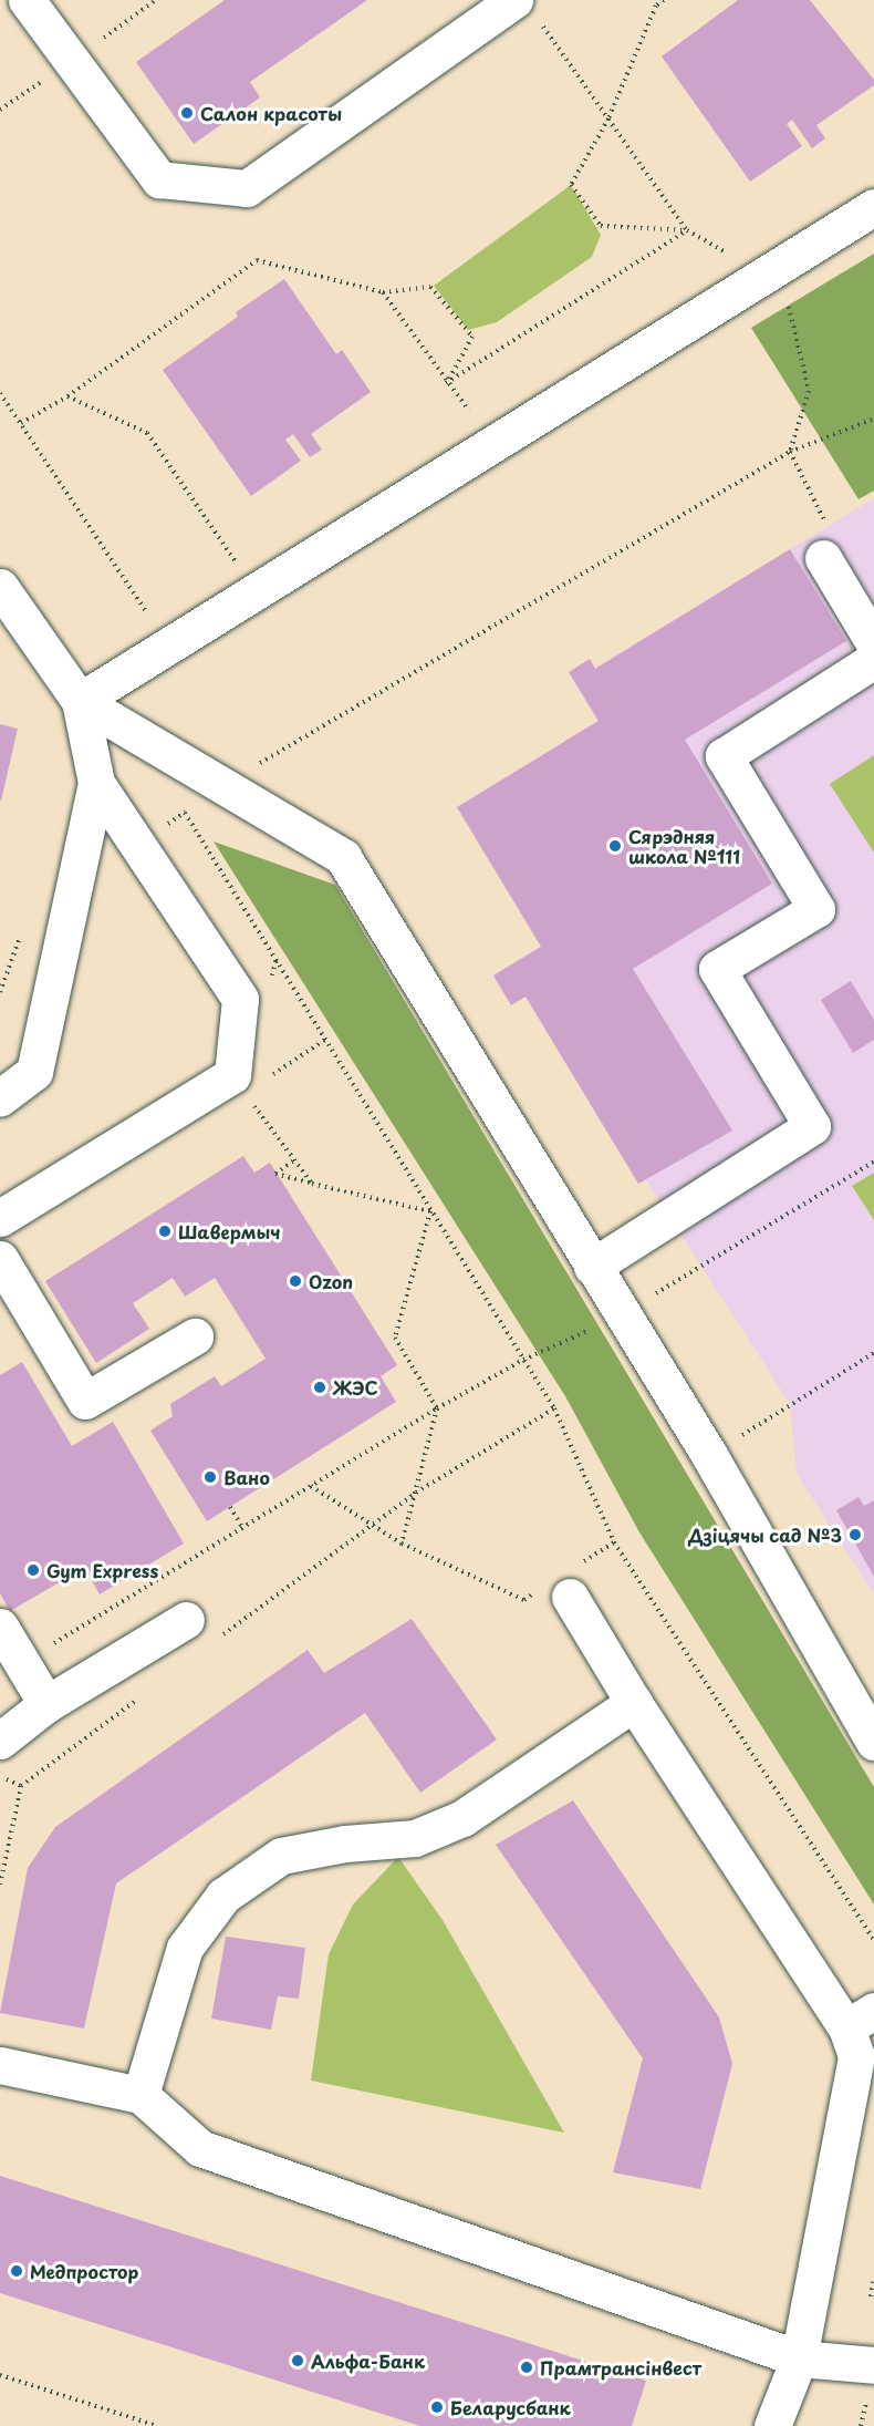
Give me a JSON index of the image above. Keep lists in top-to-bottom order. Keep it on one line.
{"places":["Салон красоты","Сярэдняя школа №111","Шавермыч","Ozon","ЖЭС","Вано","Дзіцячы сад №3","Gym Express","Медпростор","Альфа-Банк","Прамтрансінвест","Беларусбанк"]}
